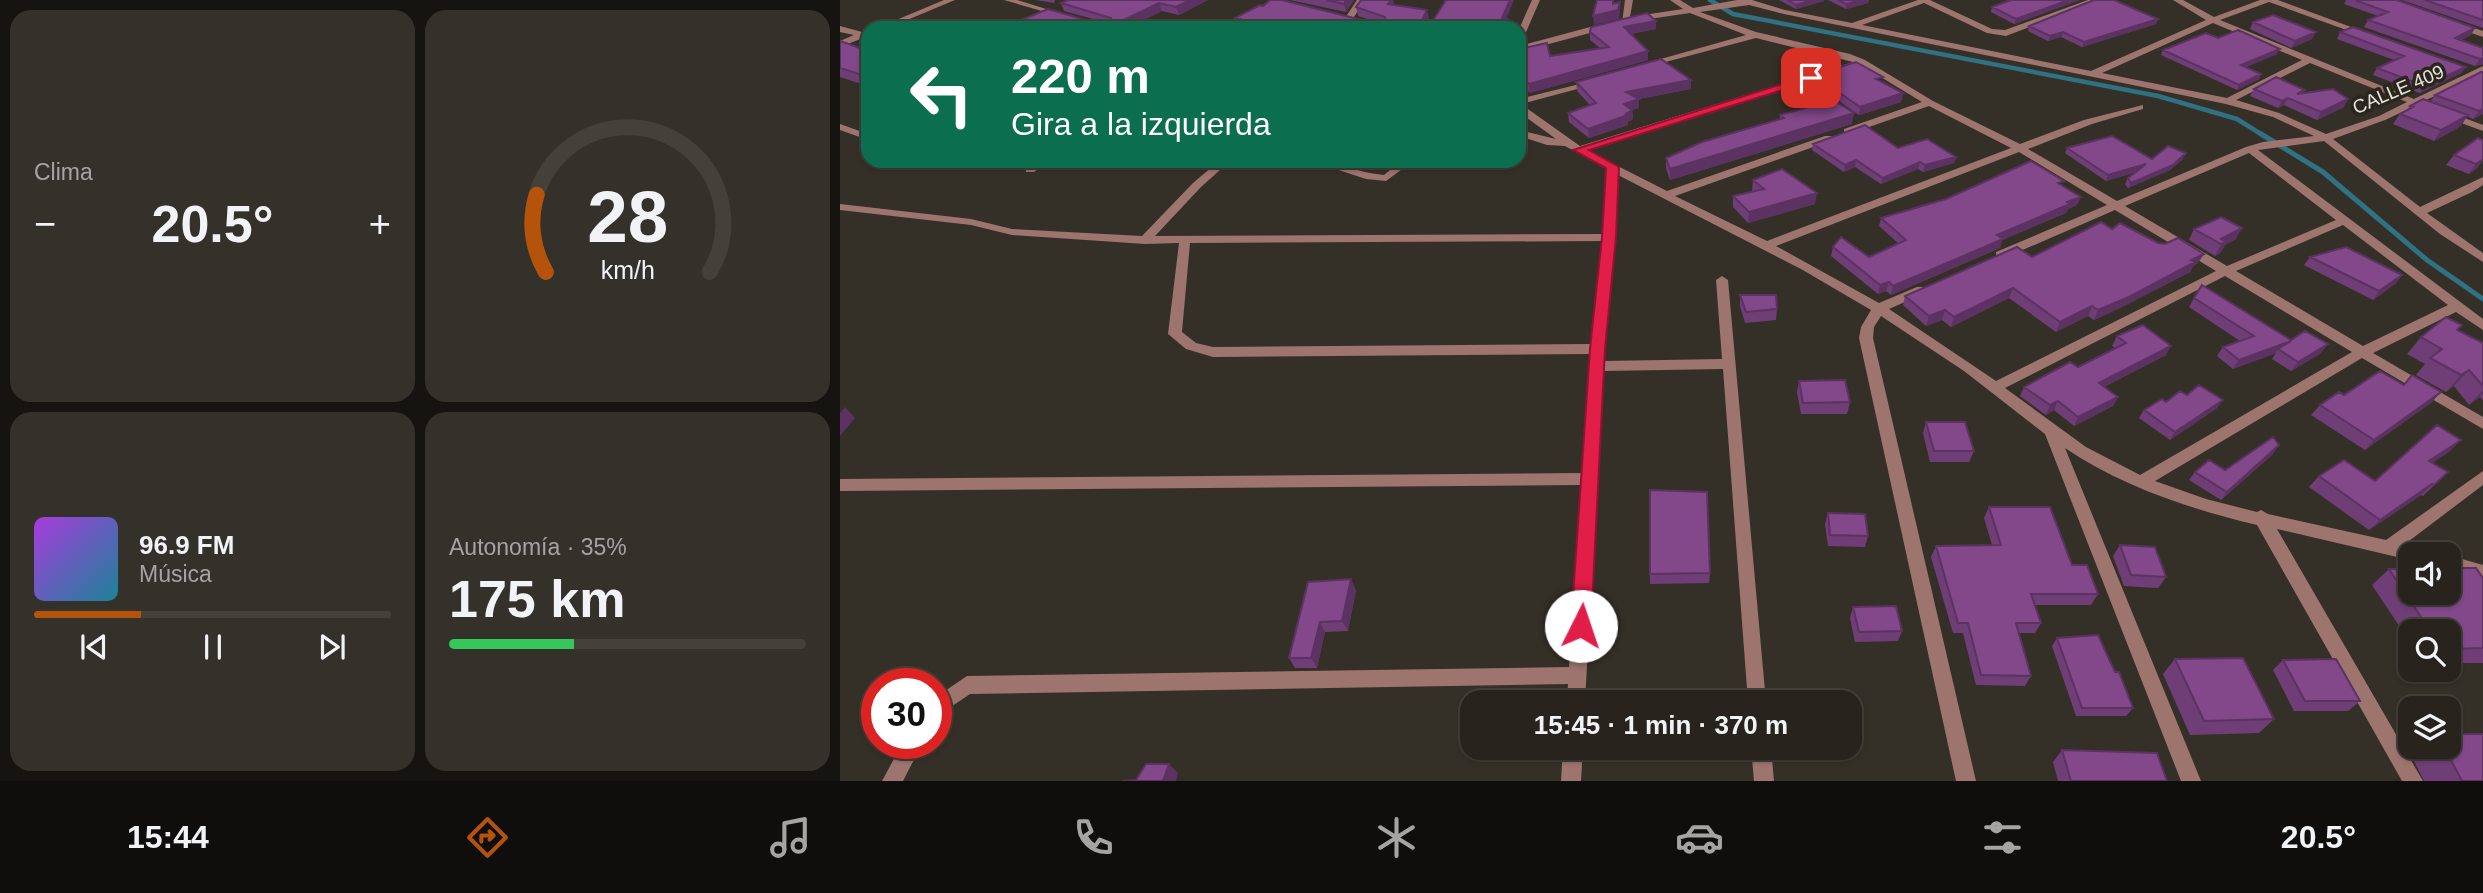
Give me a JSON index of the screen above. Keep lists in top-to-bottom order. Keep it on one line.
{"streets":{"street":["CALLE 409"]},"page":{"tile":["Clima",["Autonomía · 35%","175 km"]],"turn":["220 m","Gira a la izquierda"],"heat":["−","20.5°","+"],"song":["96.9 FM","Música"],"limit":"30","trip":"15:45 · 1 min · 370 m","tabs":["15:44","20.5°"],"gauge":["28","km/h"]}}
